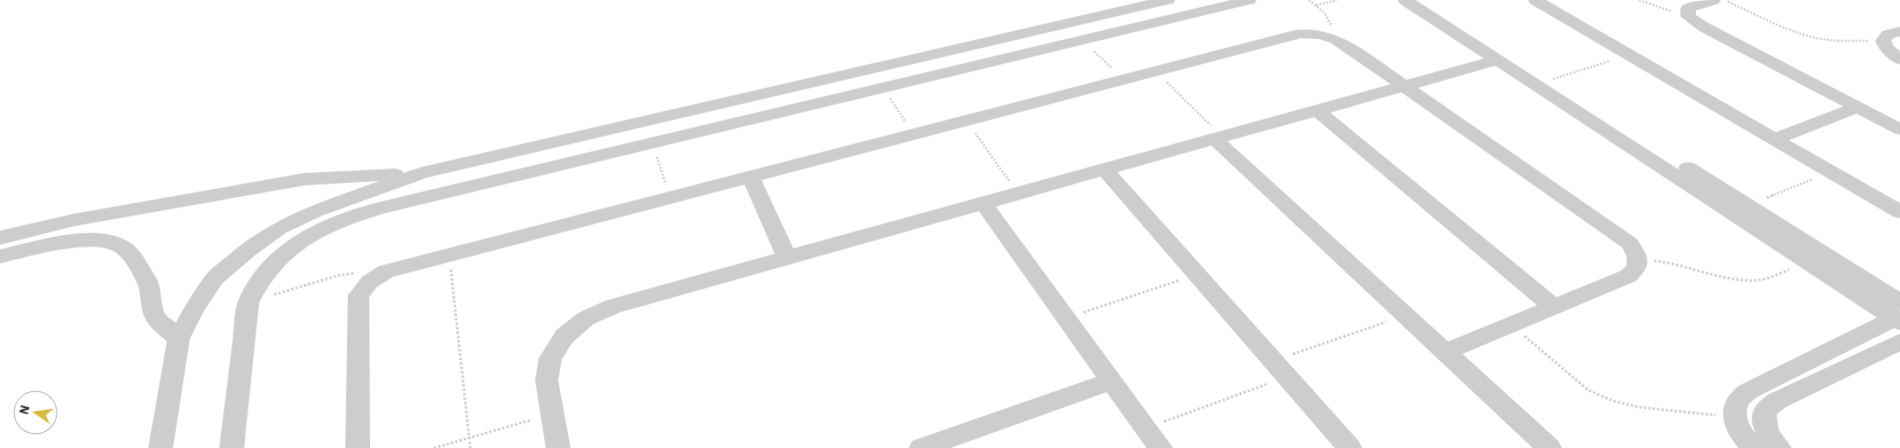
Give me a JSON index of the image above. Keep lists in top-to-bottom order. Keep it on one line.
{"north":"left"}
